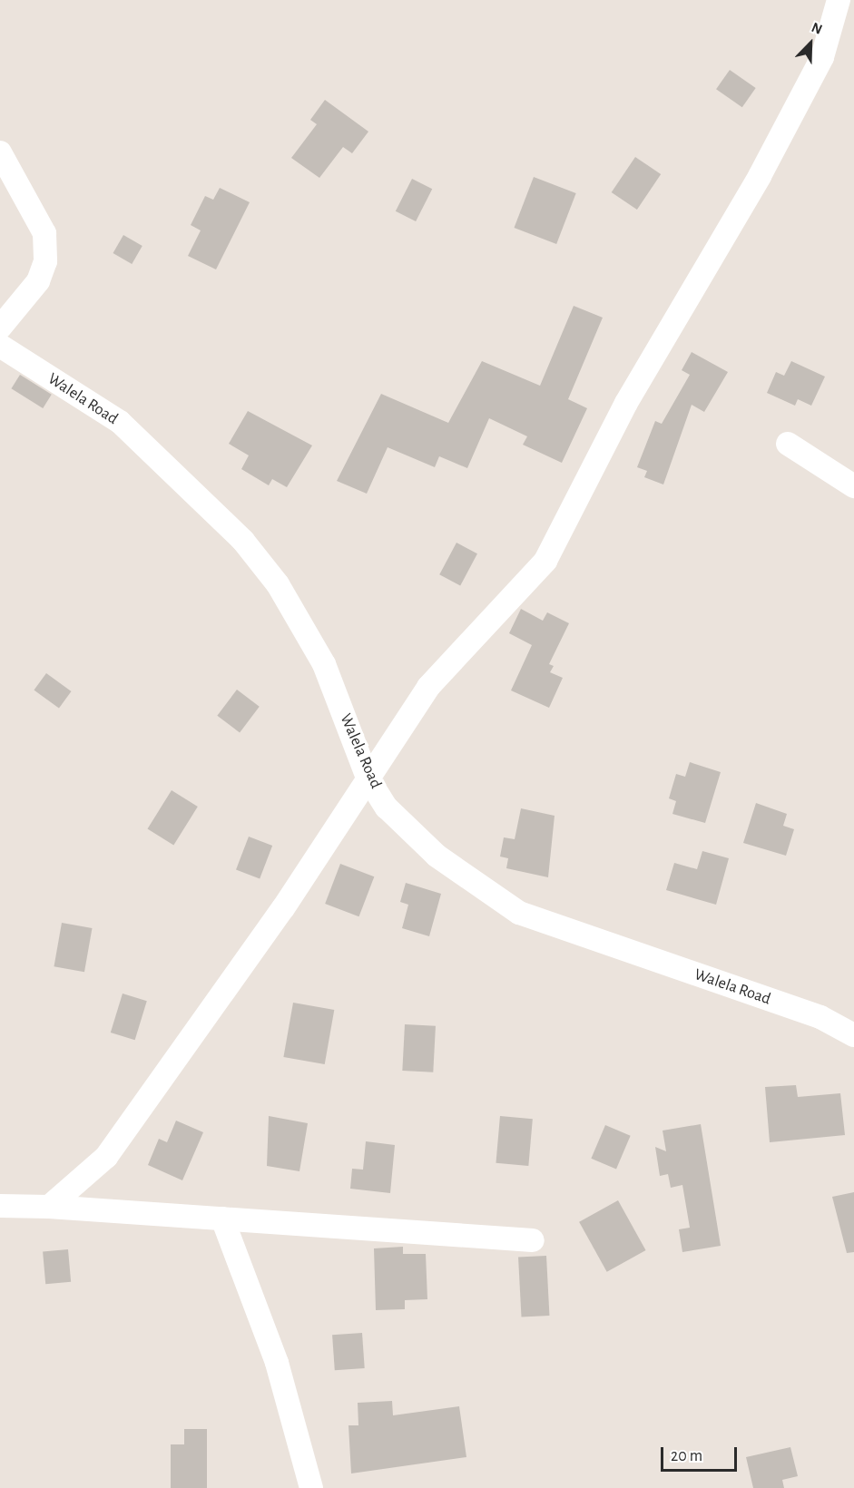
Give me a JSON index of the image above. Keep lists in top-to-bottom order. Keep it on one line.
{"streets":{"street":["Walela Road"]},"scale_bar":"20 m","north":"top right"}
